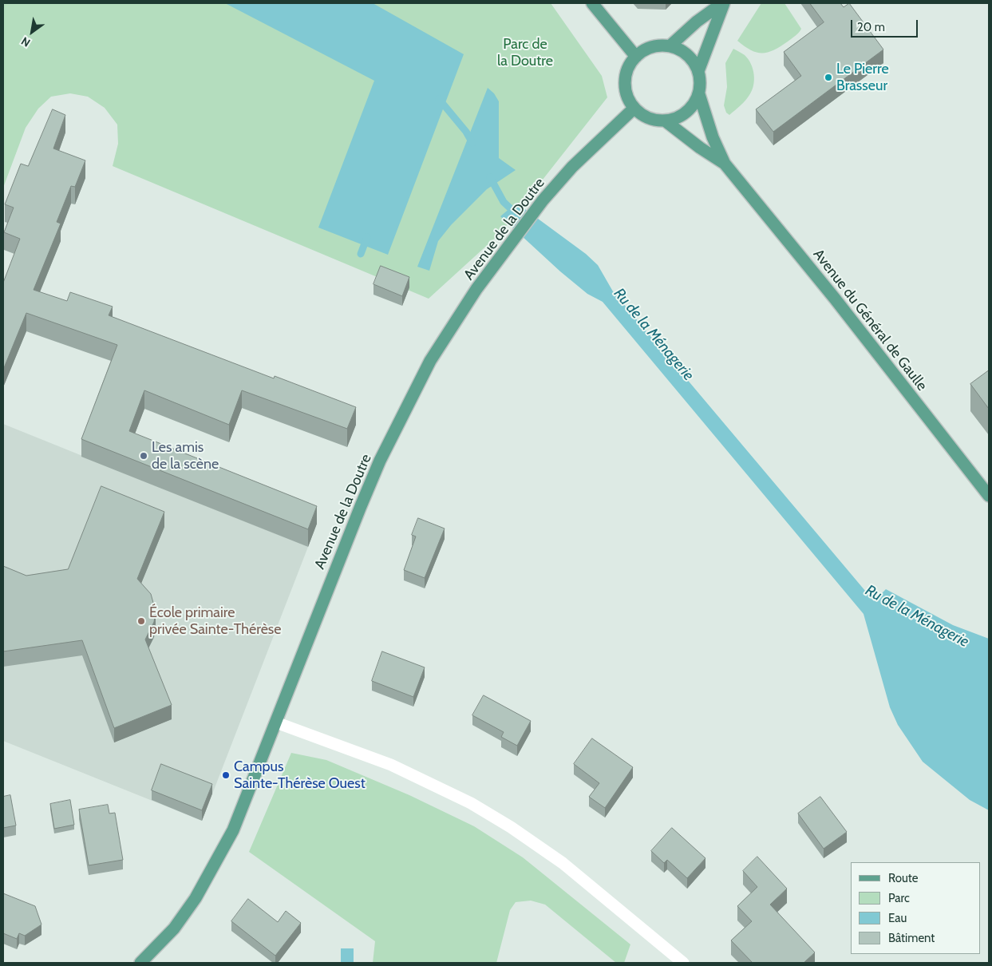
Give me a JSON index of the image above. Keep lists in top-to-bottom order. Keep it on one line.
{"streets":{"main road":["Avenue de la Doutre","Avenue du Général de Gaulle"]},"crossings":[["Avenue de la Doutre","Avenue du Général de Gaulle"]],"water":["Ru de la Ménagerie"],"parks":["Parc de la Doutre"],"places":["Le Pierre Brasseur","Les amis de la scène","École primaire privée Sainte-Thérèse","Campus Sainte-Thérèse Ouest"],"legend":["Route","Parc","Eau","Bâtiment"],"scale_bar":"20 m","north":"bottom left"}
